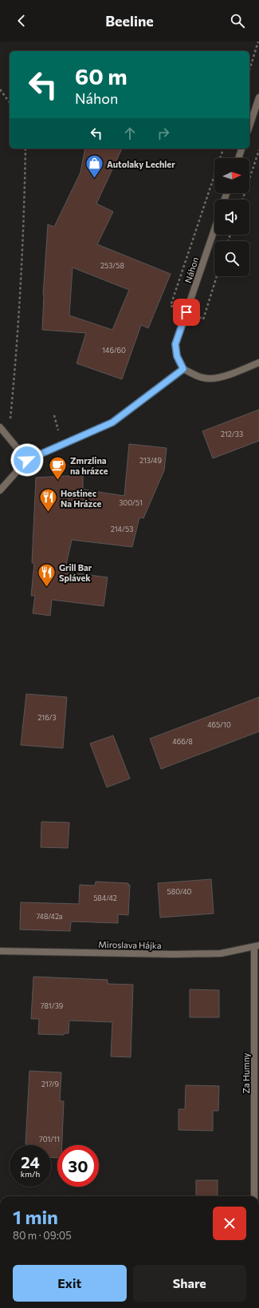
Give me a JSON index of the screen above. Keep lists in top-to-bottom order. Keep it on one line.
{"streets":{"street":["Náhon","Miroslava Hájka","Za Humny"]},"crossings":[["Miroslava Hájka","Za Humny"]],"places":{"shop":["Autolaky Lechler"],"cafe":["Zmrzlina na hrázce"],"restaurant":["Hostinec Na Hrázce","Grill Bar Splávek"]},"house_numbers":["253/58","146/60","212/33","213/49","300/51","214/53","216/3","465/10","466/8","580/40","584/42","748/42a","781/39","217/9","701/11"],"north":"right","page":{"header":"Beeline","turn":["60 m","Náhon"],"speed":"24 km/h","limit":"30","heading":["1 min","80 m · 09:05"],"buttons":["Exit","Share"]}}
